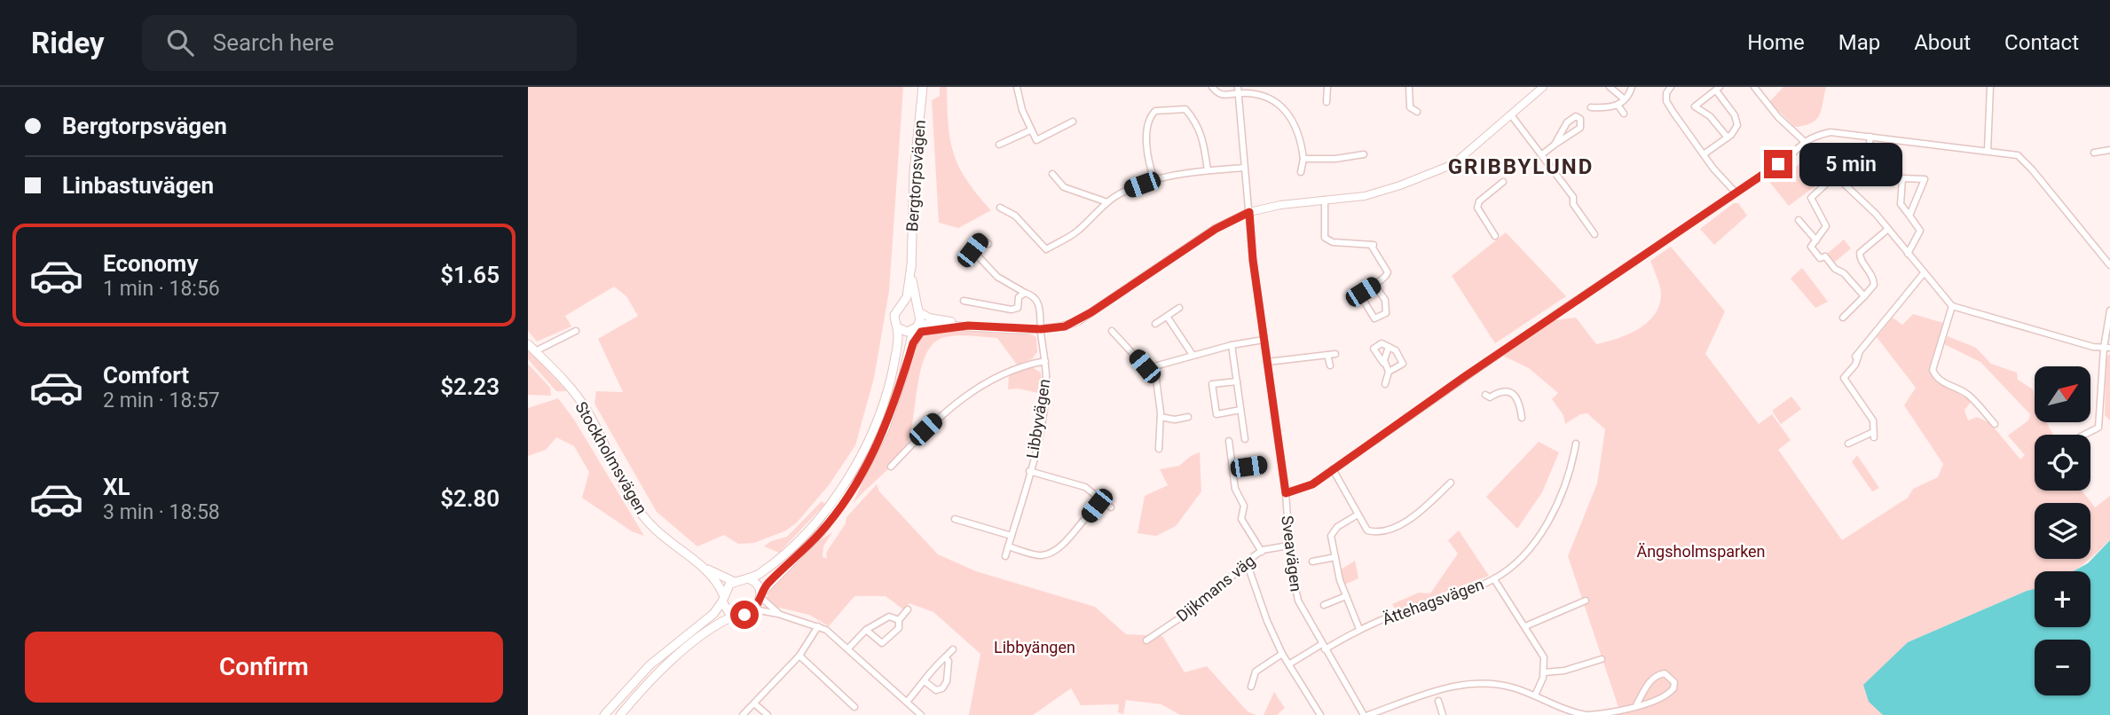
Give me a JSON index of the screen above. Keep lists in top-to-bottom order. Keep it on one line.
{"streets":{"main road":["Bergtorpsvägen","Stockholmsvägen"],"street":["Libbyvägen","Sveavägen","Dijkmans väg","Ättehagsvägen"]},"crossings":[["Bergtorpsvägen","Stockholmsvägen"],["Sveavägen","Dijkmans väg"],["Sveavägen","Ättehagsvägen"]],"districts":["GRIBBYLUND"],"parks":["Ängsholmsparken","Libbyängen"],"north":"top right","page":{"header":"Ridey","search":"Search here","nav":["Home","Map","About","Contact"],"banner":["Bergtorpsvägen","Linbastuvägen"],"bubble":"5 min","list":[{"name":"Economy","note":"1 min · 18:56","value":"$1.65"},{"name":"Comfort","note":"2 min · 18:57","value":"$2.23"},{"name":"XL","note":"3 min · 18:58","value":"$2.80"}],"map_buttons":["+","−"],"buttons":"Confirm"}}
